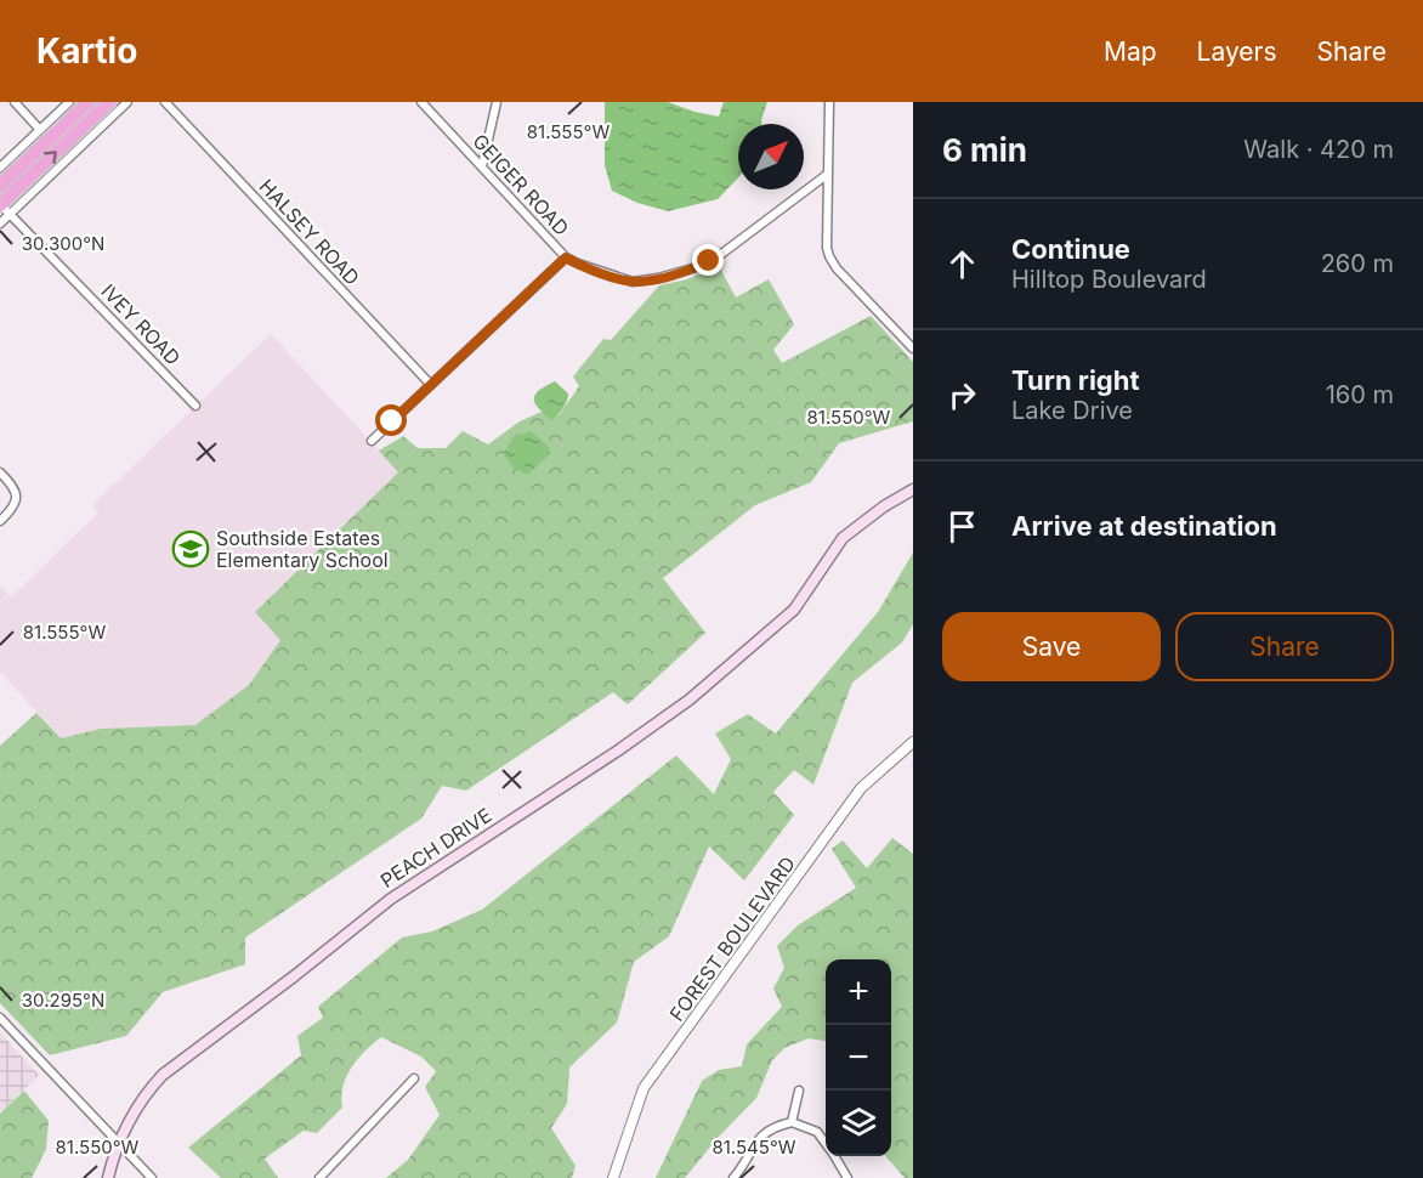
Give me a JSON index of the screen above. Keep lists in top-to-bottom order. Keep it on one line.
{"streets":{"main road":["PEACH DRIVE"],"street":["GEIGER ROAD","HALSEY ROAD","IVEY ROAD","FOREST BOULEVARD"]},"places":{"school or university":["Southside Estates Elementary School"]},"north":"top right","page":{"header":"Kartio","nav":["Map","Layers","Share"],"heading":["6 min","Walk · 420 m"],"list":[["Continue","Hilltop Boulevard","260 m"],["Turn right","Lake Drive","160 m"],"Arrive at destination"],"buttons":["Save","Share"],"map_buttons":["+","−"]},"coordinates":["81.555°W","30.300°N","81.550°W","30.295°N","81.545°W"]}
